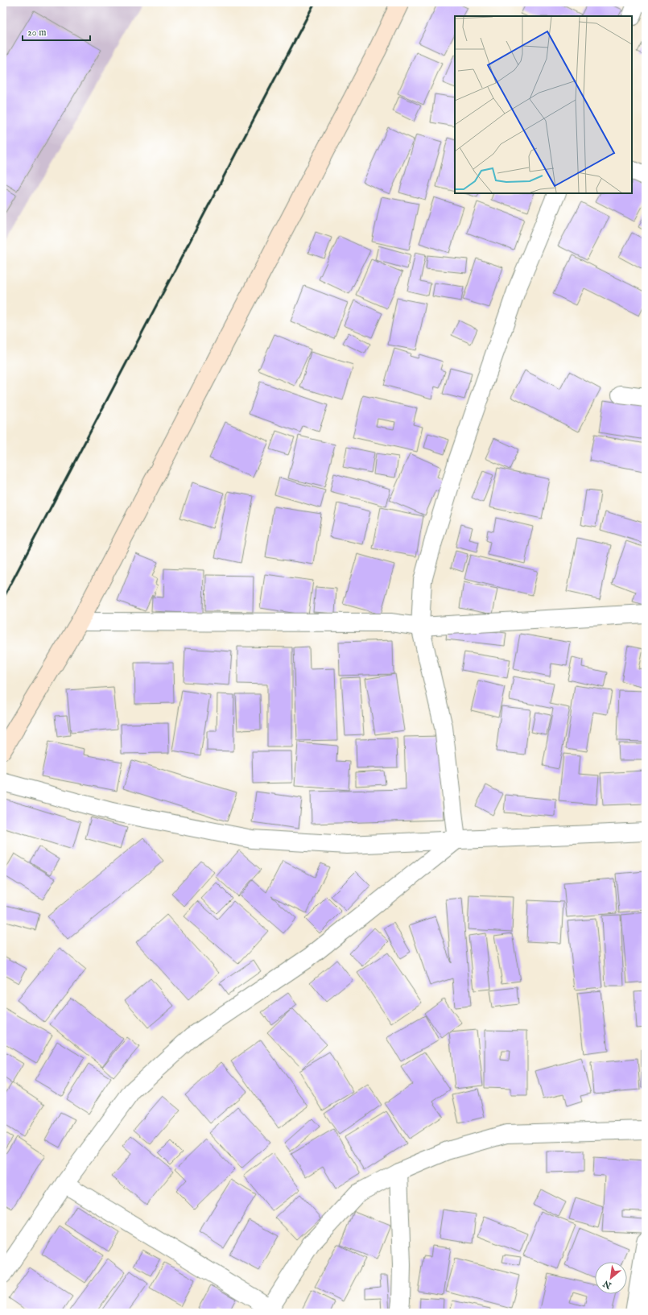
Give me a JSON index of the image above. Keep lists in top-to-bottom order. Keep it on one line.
{"scale_bar":"20 m","north":"bottom left"}
